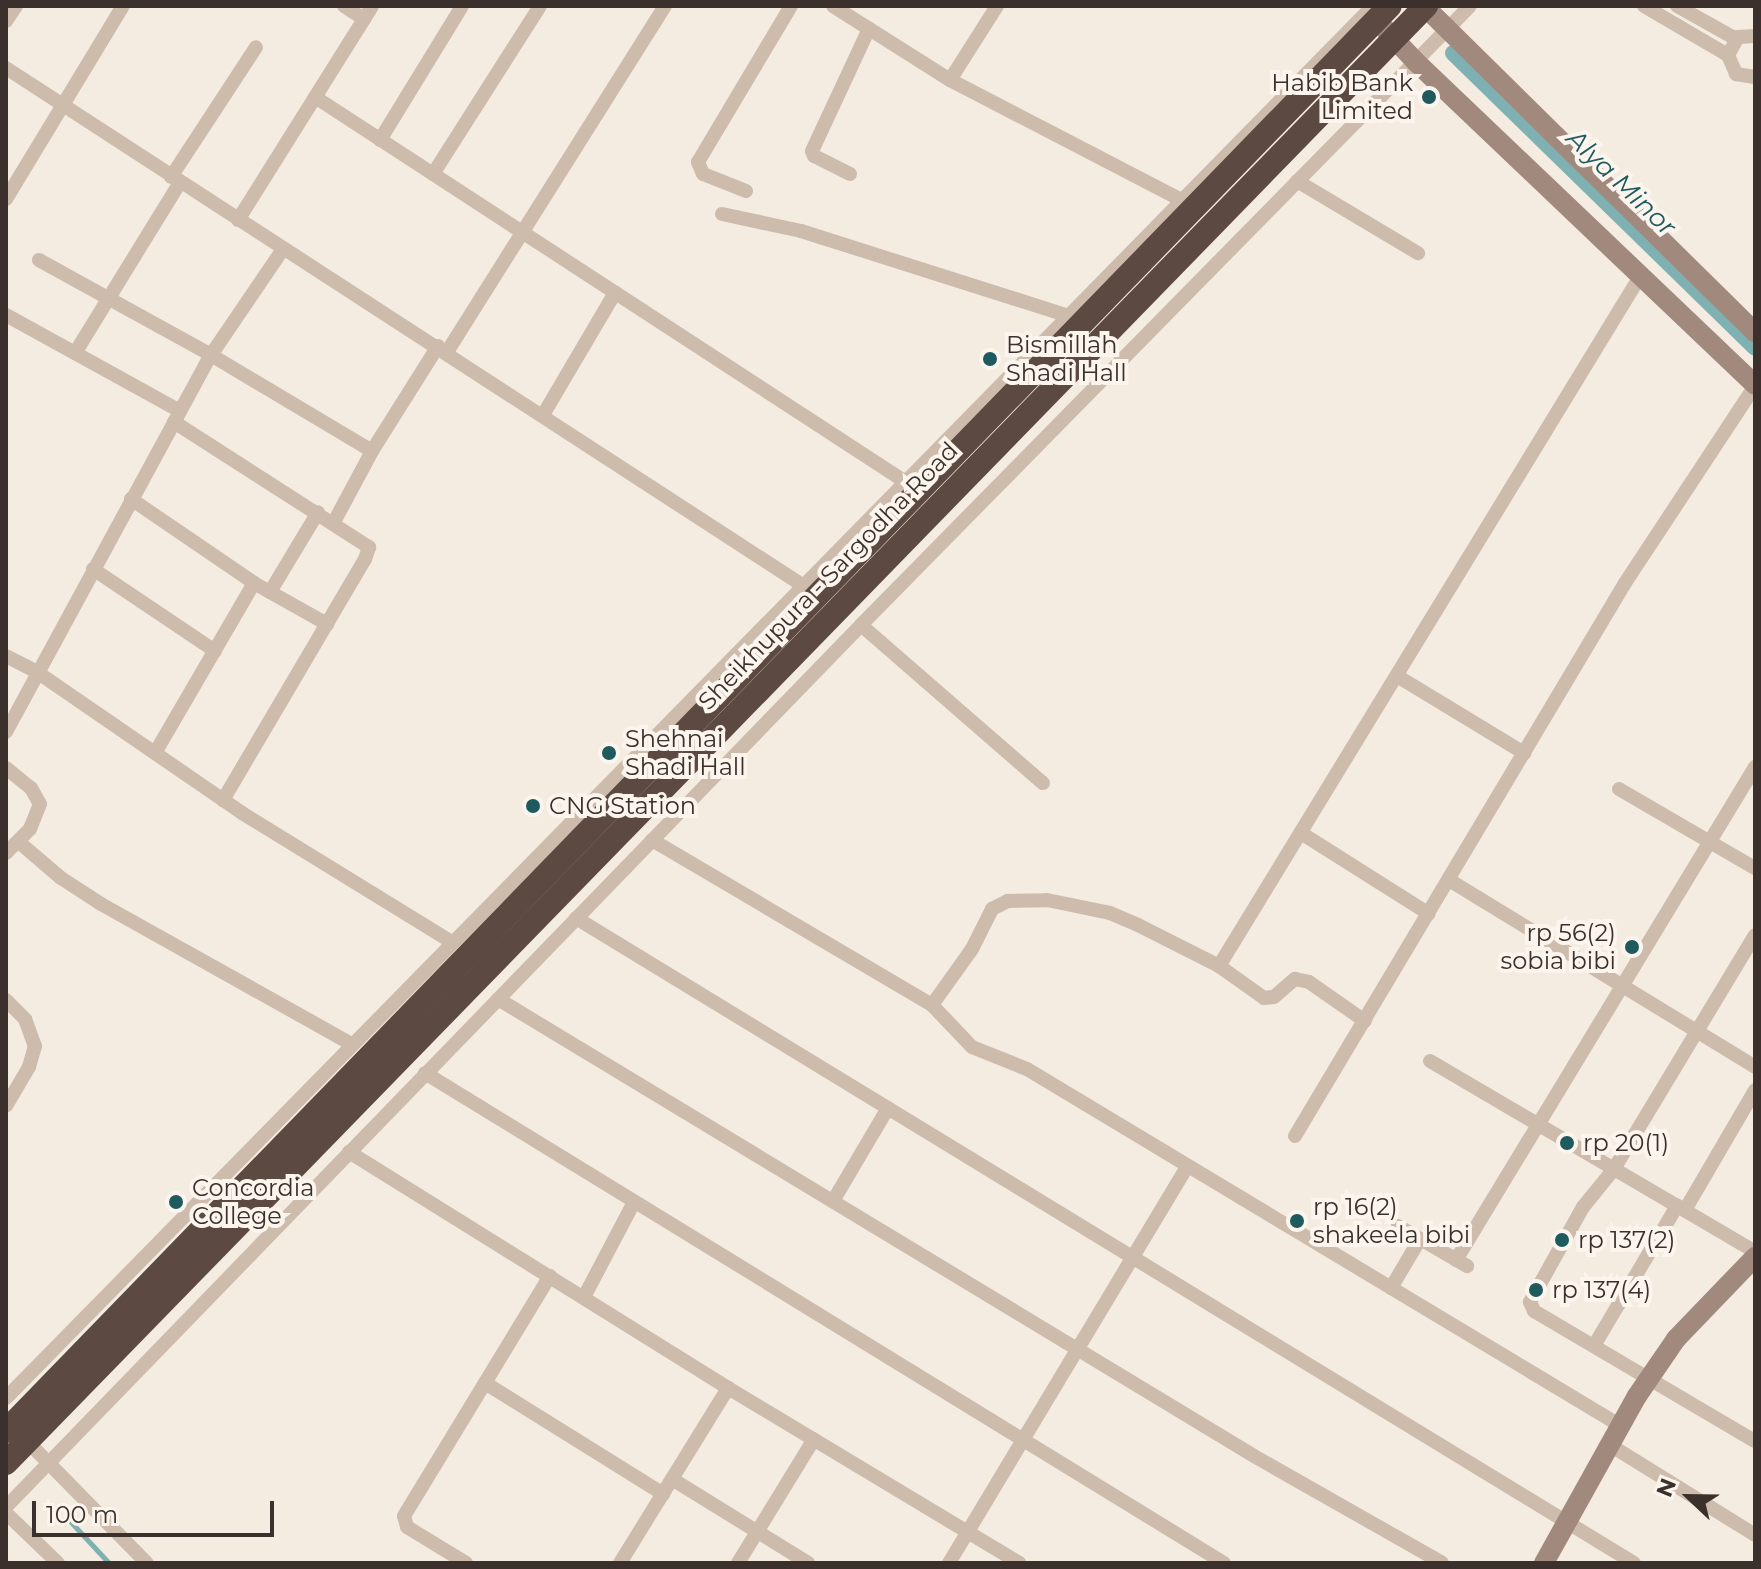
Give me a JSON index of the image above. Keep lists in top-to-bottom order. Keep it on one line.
{"streets":{"highway":["Sheikhupura - Sargodha Road"]},"water":["Alya Minor"],"places":["Habib Bank Limited","Bismillah Shadi Hall","Shehnai Shadi Hall","CNG Station","rp 56(2) sobia bibi","rp 20(1)","Concordia College","rp 16(2) shakeela bibi","rp 137(2)","rp 137(4)"],"scale_bar":"100 m","north":"left"}
